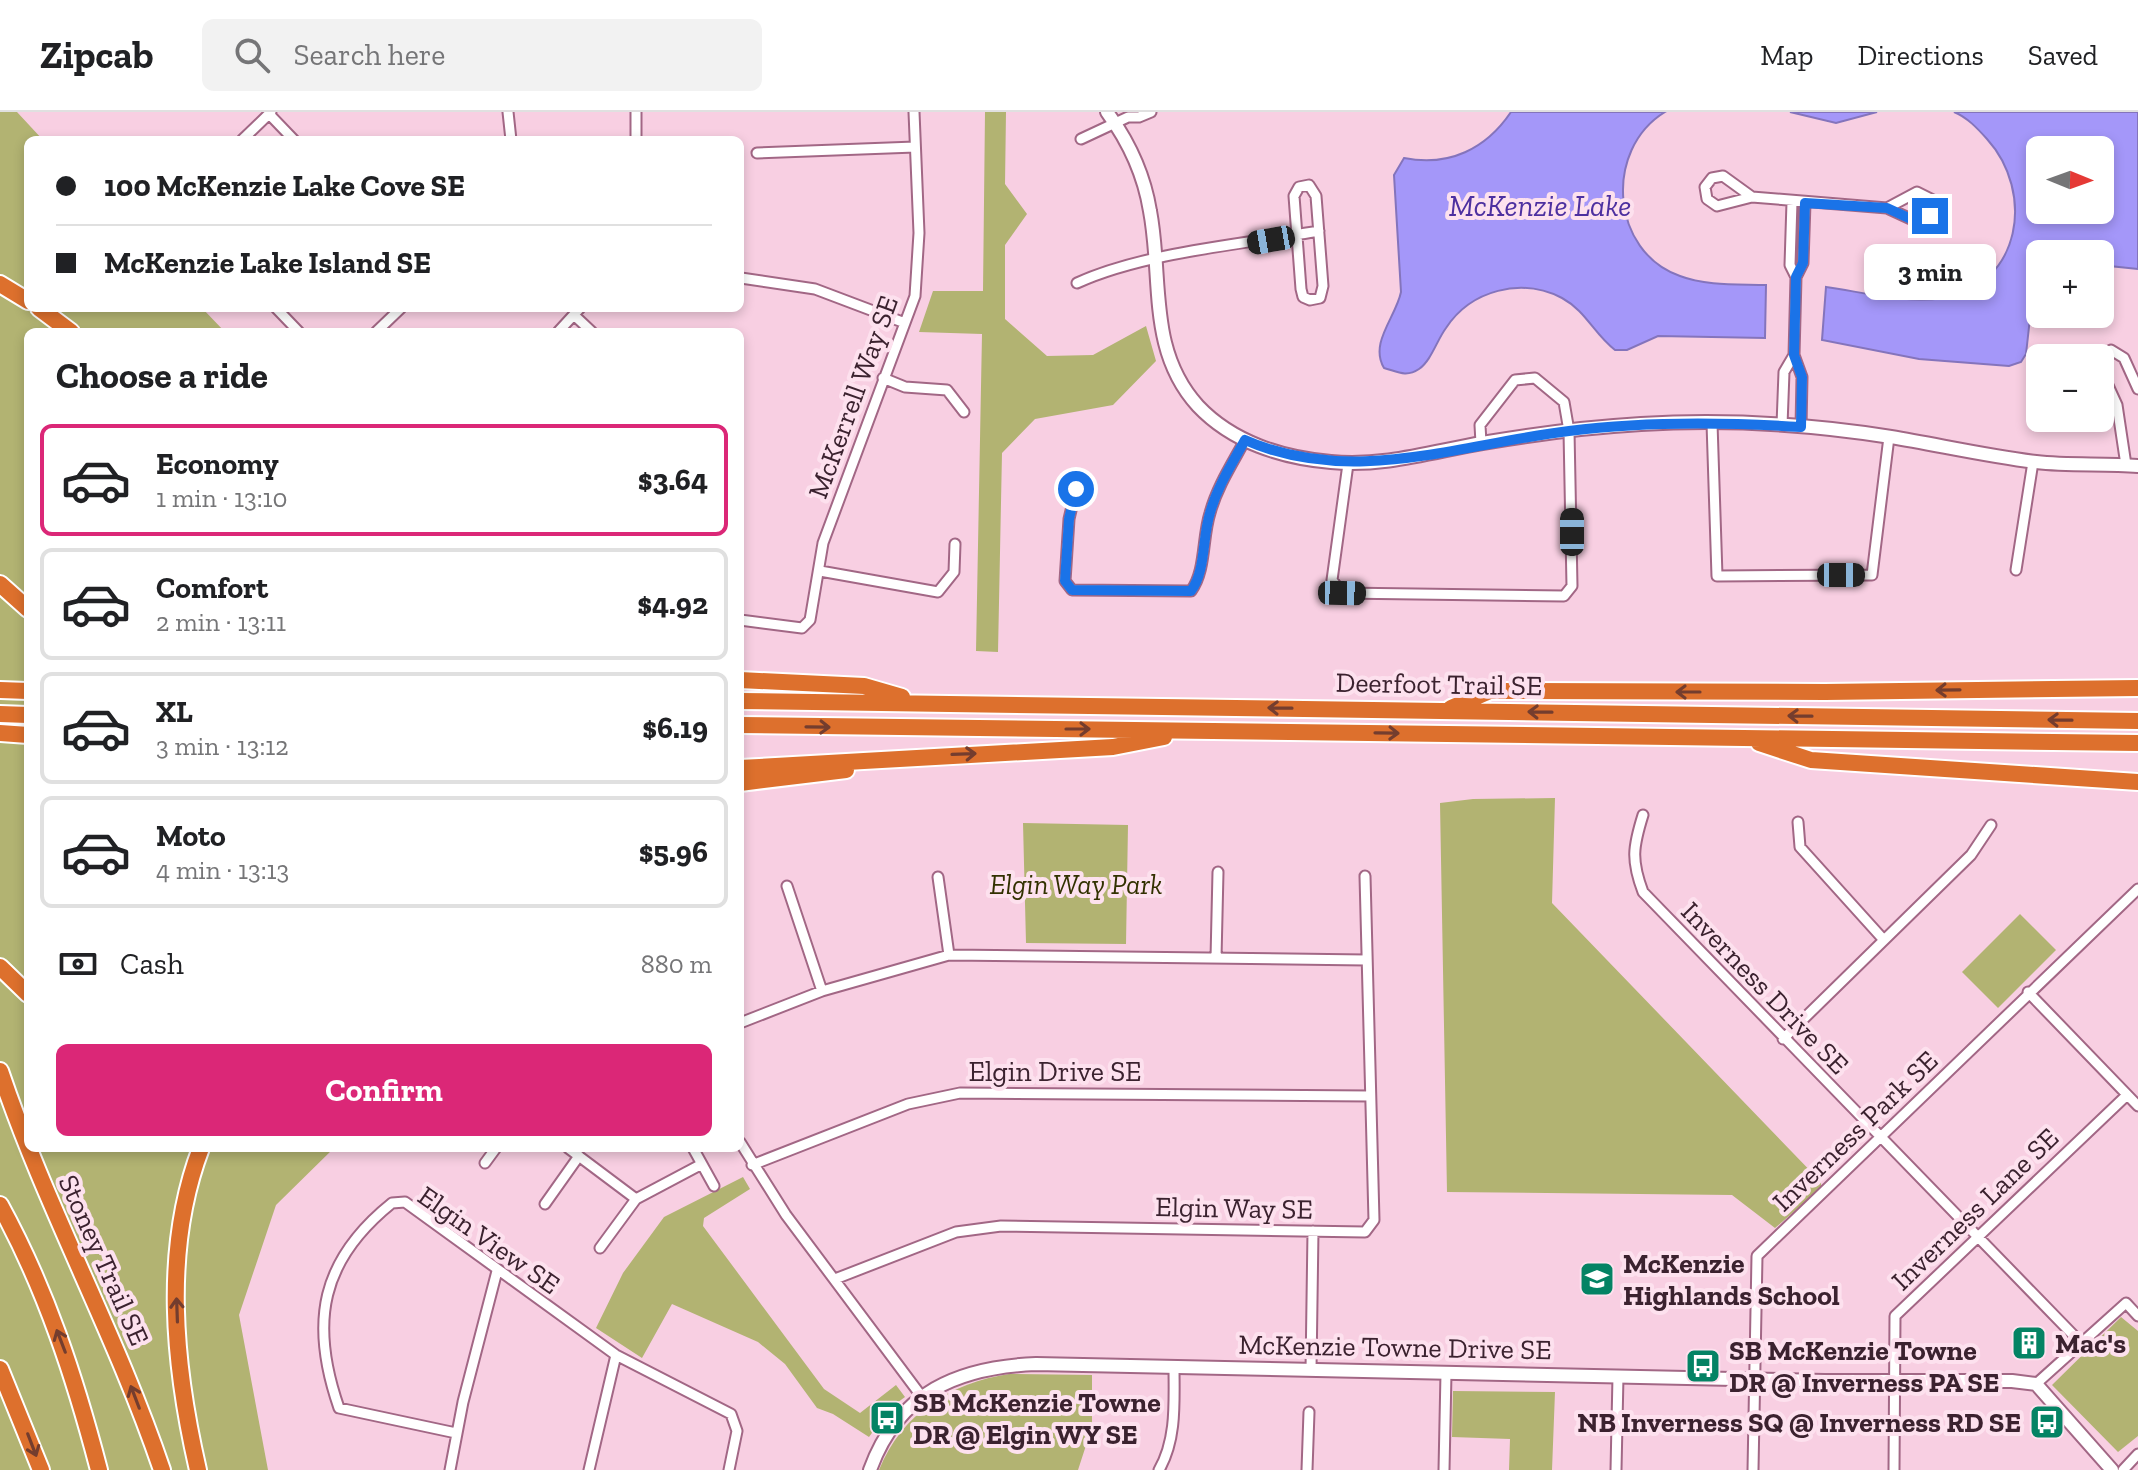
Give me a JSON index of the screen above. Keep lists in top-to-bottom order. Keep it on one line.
{"streets":{"highway":["Deerfoot Trail SE","Stoney Trail SE"],"street":["McKerrell Way SE","Inverness Drive SE","Elgin Drive SE","Inverness Park SE","Elgin Way SE","Inverness Lane SE","Elgin View SE","McKenzie Towne Drive SE"]},"crossings":[["Inverness Drive SE","Inverness Park SE"],["Inverness Drive SE","Inverness Lane SE"],["Elgin Drive SE","Elgin Way SE"],["Inverness Park SE","McKenzie Towne Drive SE"],["Inverness Lane SE","McKenzie Towne Drive SE"]],"water":["McKenzie Lake"],"parks":["Elgin Way Park"],"places":{"school or university":["McKenzie Highlands School"],"building":["Mac's"],"bus stop":["SB McKenzie Towne DR @ Inverness PA SE","SB McKenzie Towne DR @ Elgin WY SE","NB Inverness SQ @ Inverness RD SE"]},"north":"right","page":{"header":"Zipcab","search":"Search here","nav":["Map","Directions","Saved"],"map_buttons":["+","−"],"banner":["100 McKenzie Lake Cove SE","McKenzie Lake Island SE"],"bubble":"3 min","heading":"Choose a ride","list":[{"name":"Economy","note":"1 min · 13:10","value":"$3.64"},{"name":"Comfort","note":"2 min · 13:11","value":"$4.92"},{"name":"XL","note":"3 min · 13:12","value":"$6.19"},{"name":"Moto","note":"4 min · 13:13","value":"$5.96"}],"pay":["Cash","880 m"],"buttons":"Confirm"}}
